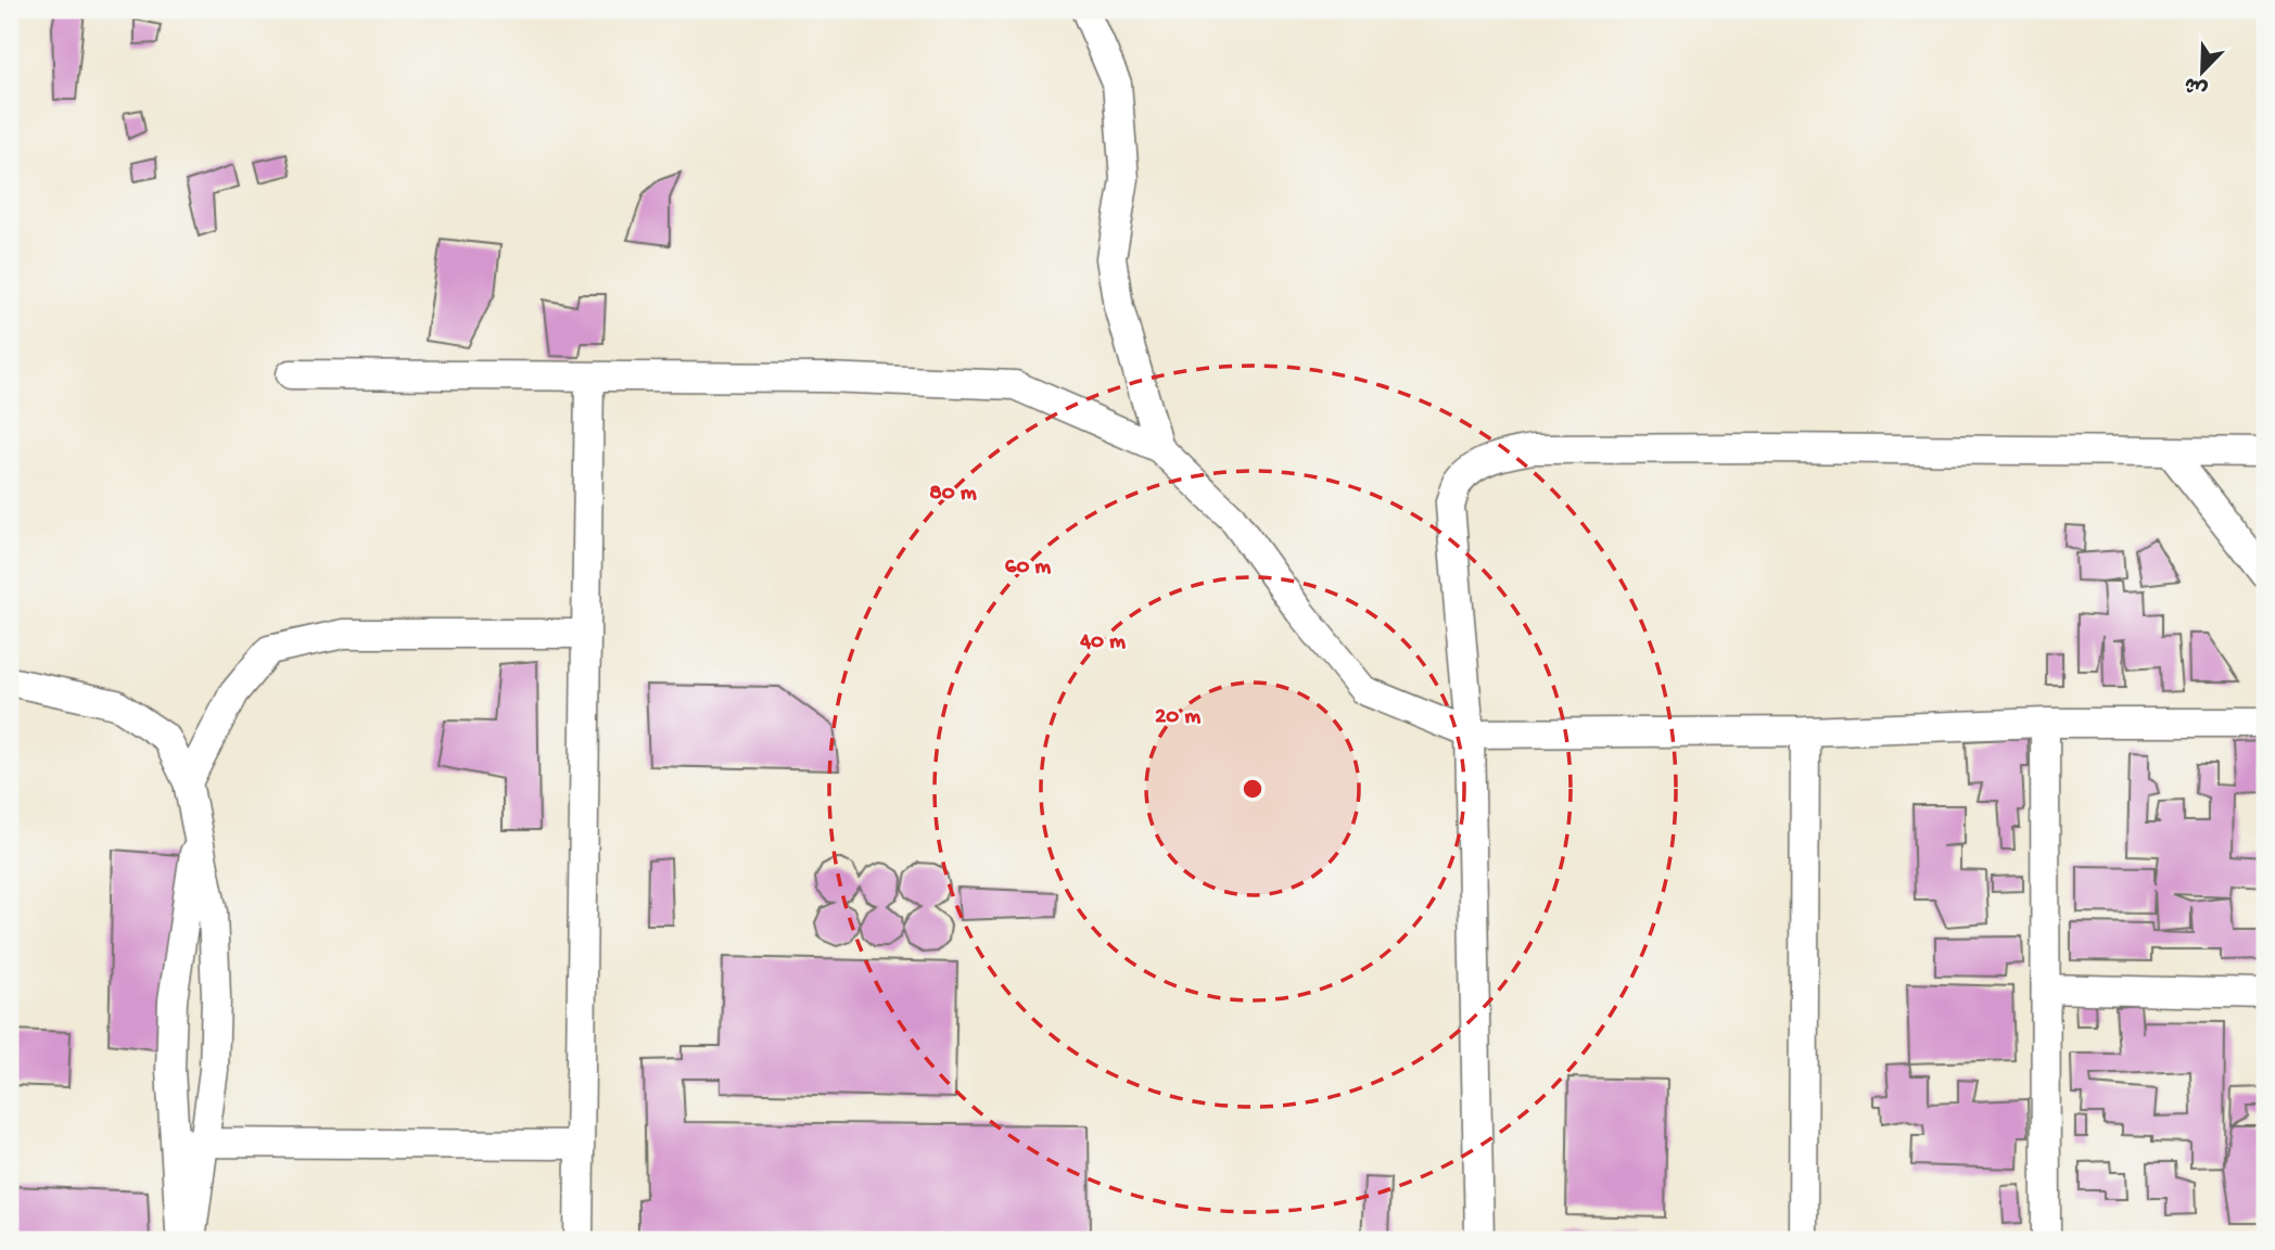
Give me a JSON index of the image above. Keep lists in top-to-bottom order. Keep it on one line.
{"north":"bottom left","rings":["80 m","60 m","40 m","20 m"]}
